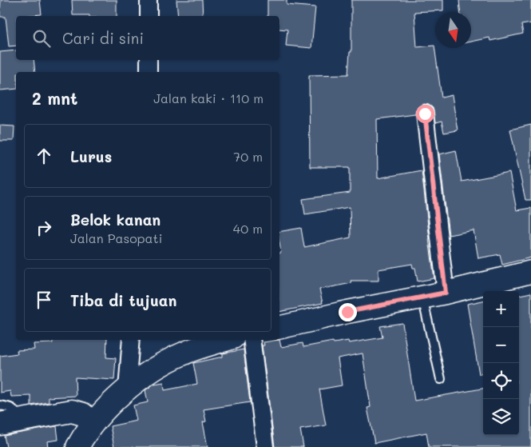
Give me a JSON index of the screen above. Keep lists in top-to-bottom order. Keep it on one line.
{"north":"bottom","page":{"search":"Cari di sini","heading":["2 mnt","Jalan kaki · 110 m"],"list":[["Lurus","70 m"],["Belok kanan","Jalan Pasopati","40 m"],"Tiba di tujuan"],"map_buttons":["+","−"]}}
